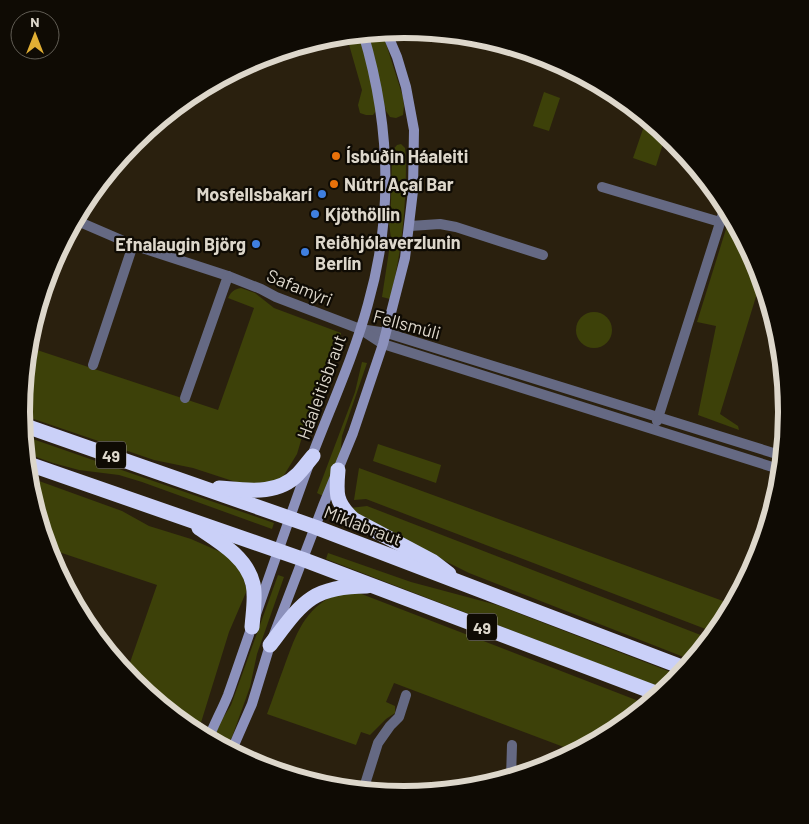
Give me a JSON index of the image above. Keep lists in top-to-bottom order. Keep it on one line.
{"streets":{"highway":["49","Miklabraut"],"street":["Safamýri","Fellsmúli","Háaleitisbraut"]},"crossings":[["Safamýri","Fellsmúli"],["Safamýri","Háaleitisbraut"],["Fellsmúli","Háaleitisbraut"],["Háaleitisbraut","49"],["Háaleitisbraut","Miklabraut"]],"places":["Ísbúðin Háaleiti","Nútrí Açaí Bar","Mosfellsbakarí","Kjöthöllin","Efnalaugin Björg","Reiðhjólaverzlunin Berlín"],"north":"top"}
